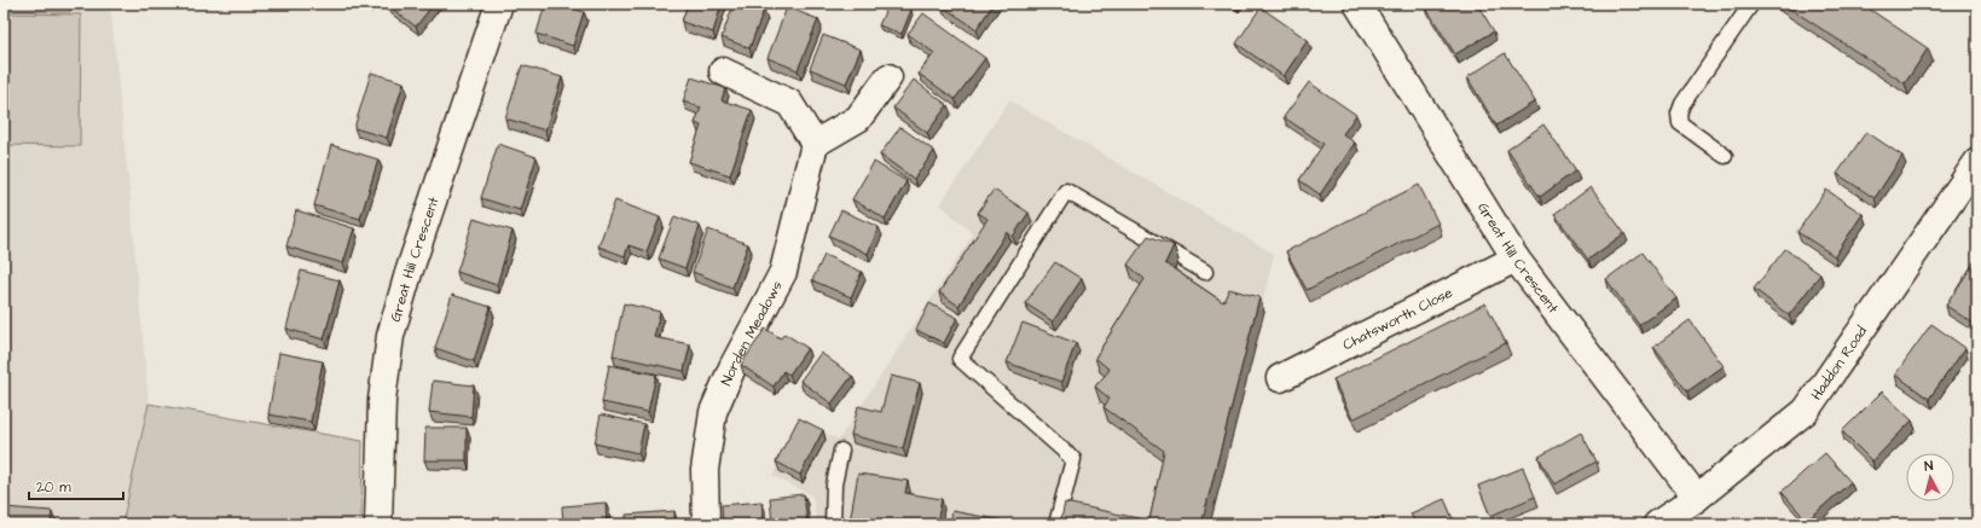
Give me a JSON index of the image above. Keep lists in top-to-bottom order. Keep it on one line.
{"streets":{"street":["Great Hill Crescent","Chatsworth Close","Norden Meadows","Haddon Road"]},"crossings":[["Great Hill Crescent","Chatsworth Close"],["Great Hill Crescent","Haddon Road"]],"scale_bar":"20 m","north":"top"}
